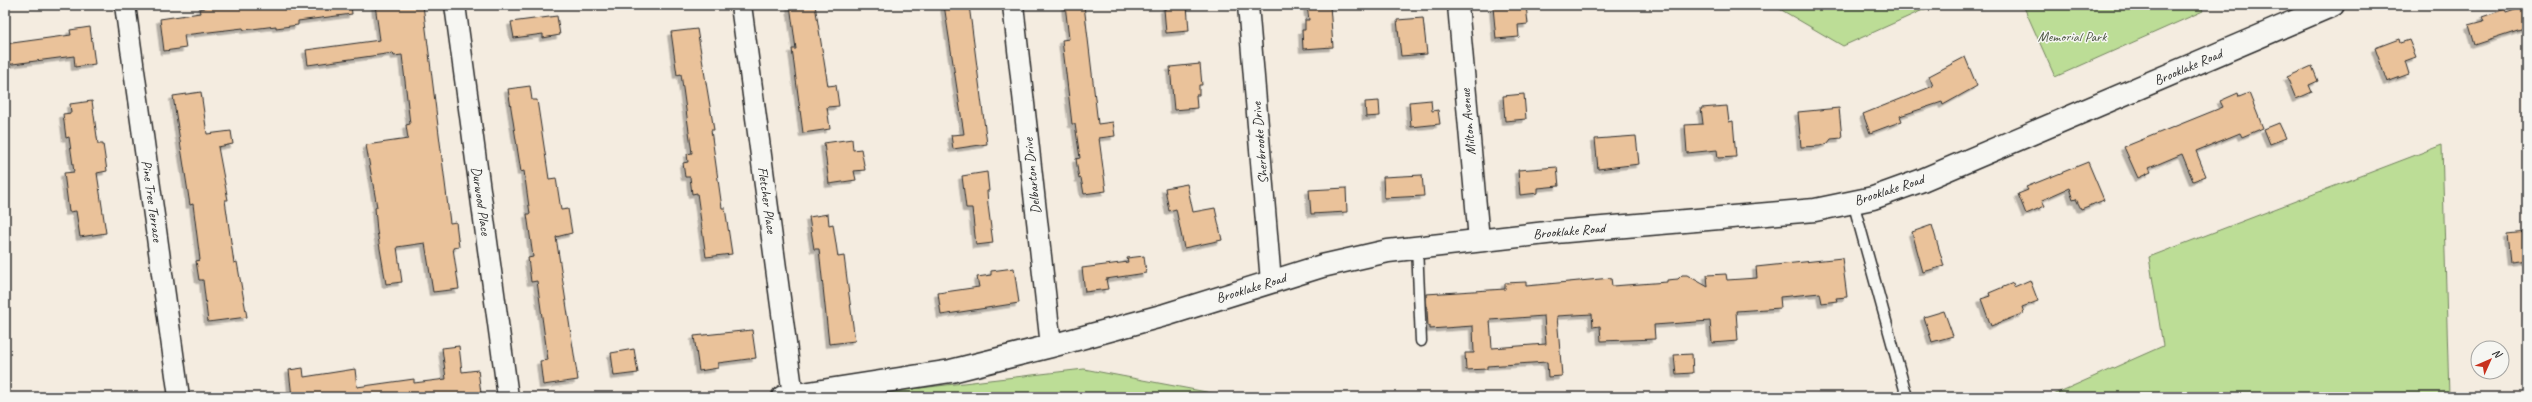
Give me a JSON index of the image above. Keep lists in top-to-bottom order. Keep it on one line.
{"streets":{"street":["Brooklake Road","Milton Avenue","Sherbrooke Drive","Delbarton Drive","Fletcher Place","Pine Tree Terrace","Durwood Place"]},"crossings":[["Brooklake Road","Milton Avenue"],["Brooklake Road","Sherbrooke Drive"],["Brooklake Road","Delbarton Drive"],["Brooklake Road","Fletcher Place"]],"parks":["Memorial Park"],"north":"top right"}
